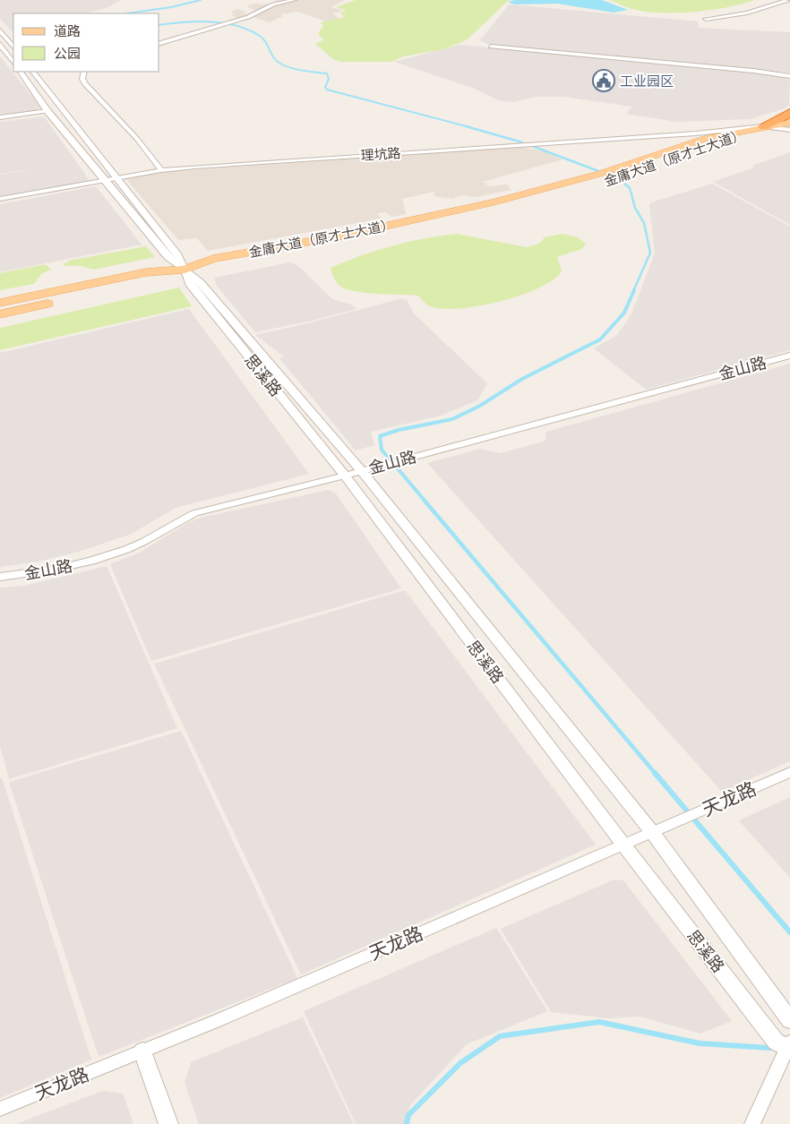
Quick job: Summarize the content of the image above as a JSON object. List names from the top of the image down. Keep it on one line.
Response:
{"streets":{"main road":["金庸大道（原才士大道）"],"street":["理坑路","金山路","思溪路","天龙路"]},"crossings":[["理坑路","金庸大道（原才士大道）"],["理坑路","思溪路"],["金庸大道（原才士大道）","思溪路"],["金山路","思溪路"],["思溪路","天龙路"]],"places":{"public building":["工业园区"]},"legend":["道路","公园"]}
